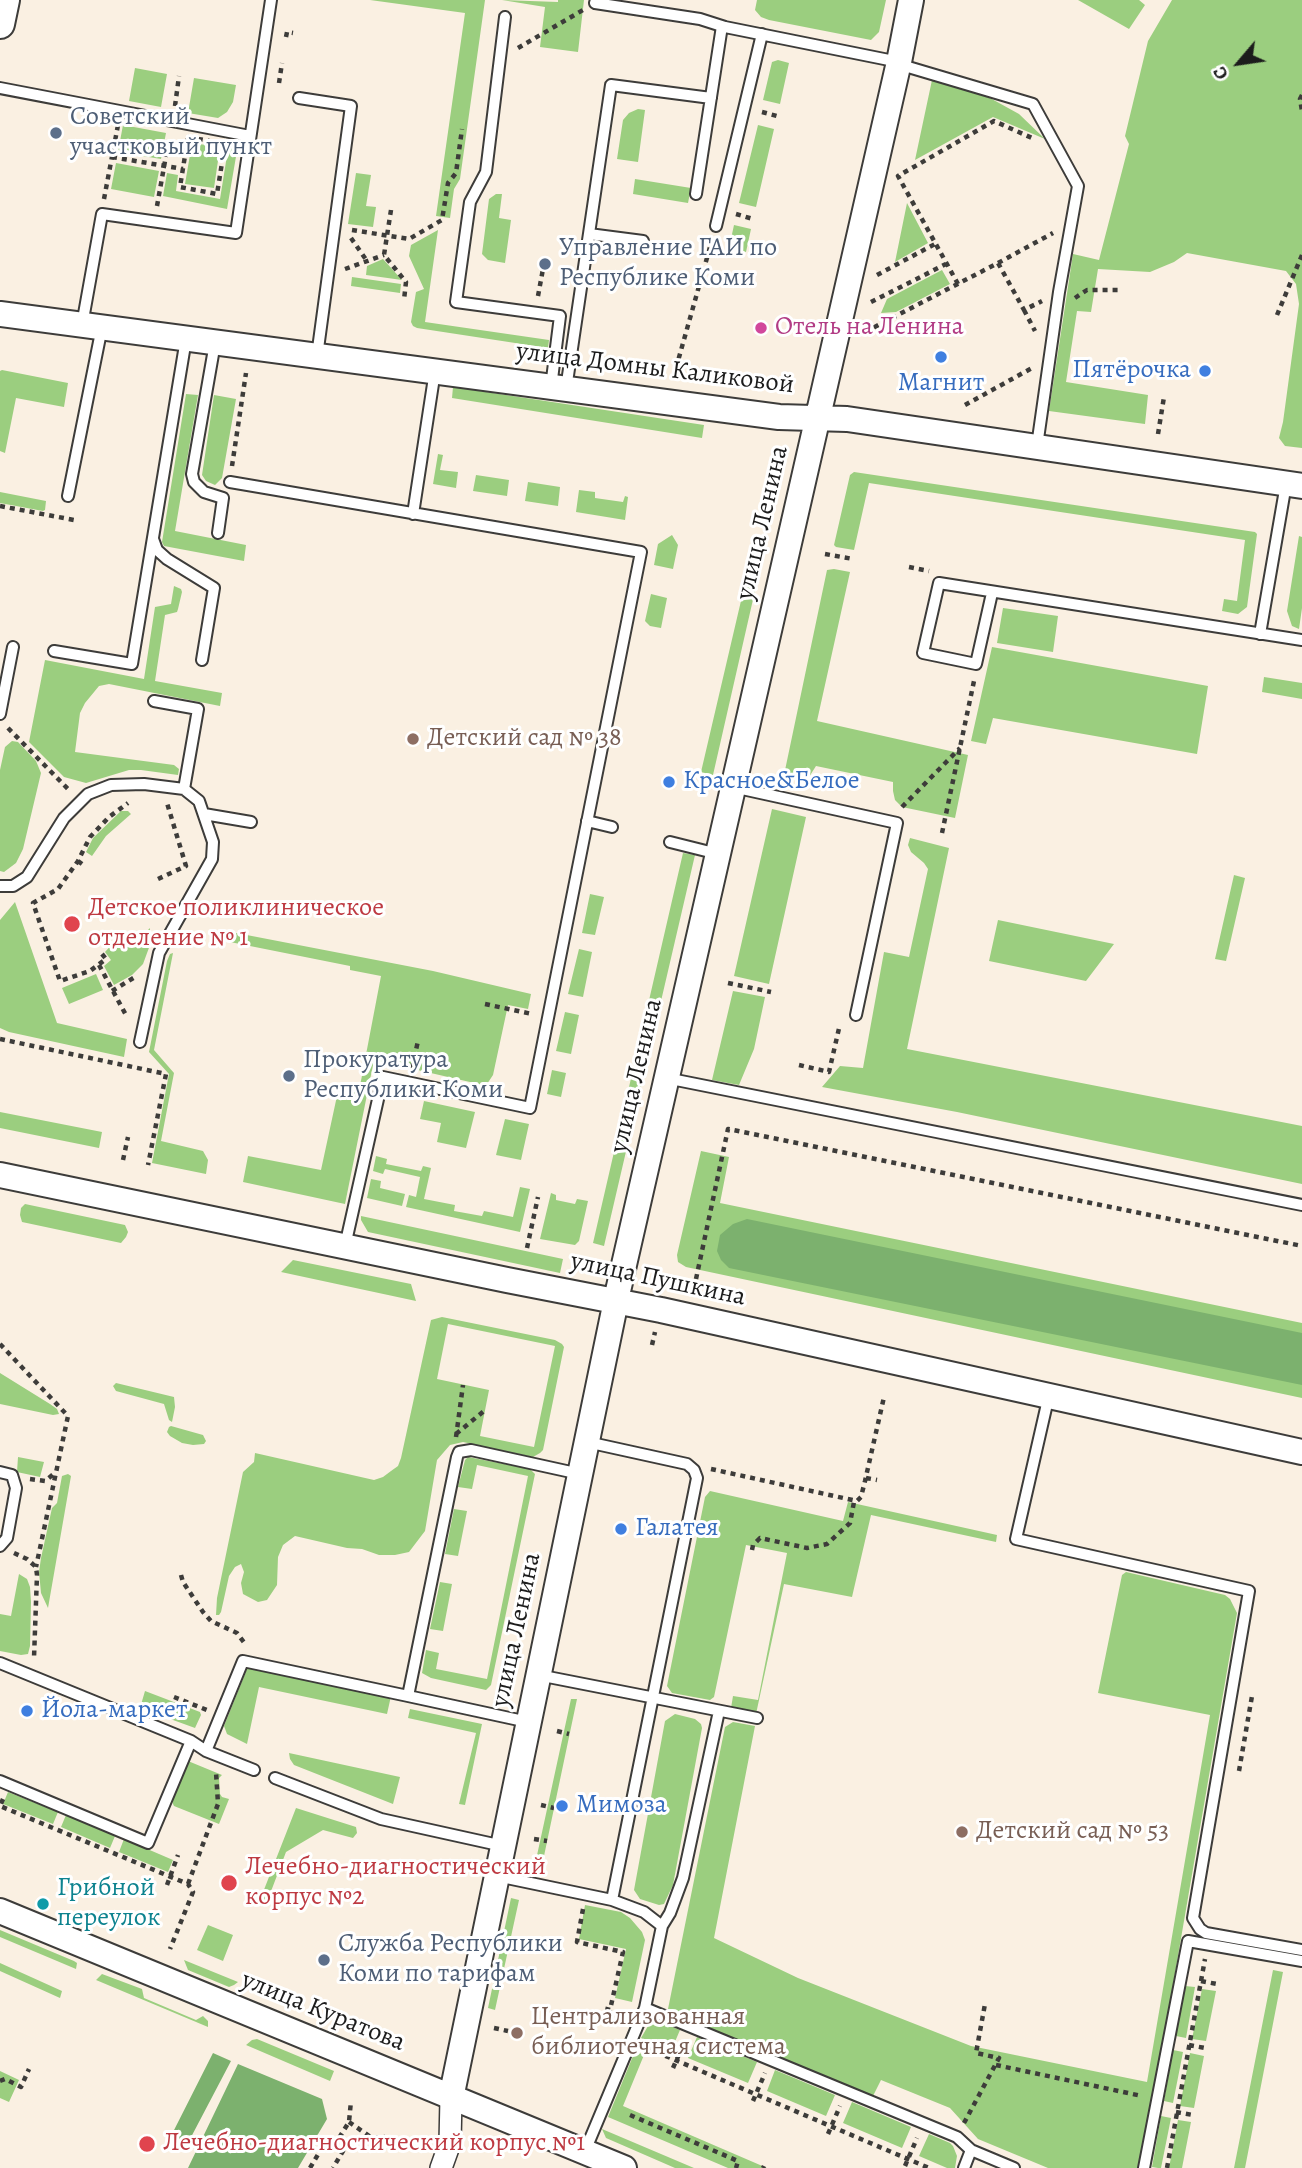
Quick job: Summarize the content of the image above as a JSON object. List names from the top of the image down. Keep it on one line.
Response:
{"streets":{"street":["улица Домны Каликовой","улица Ленина","улица Пушкина","улица Куратова"]},"crossings":[["улица Домны Каликовой","улица Ленина"],["улица Ленина","улица Пушкина"],["улица Ленина","улица Куратова"]],"places":["Советский участковый пункт","Управление ГАИ по Республике Коми","Отель на Ленина","Магнит","Пятёрочка","Детский сад № 38","Красное&Белое","Детское поликлиническое отделение № 1","Прокуратура Республики Коми","Галатея","Йола-маркет","Мимоза","Детский сад № 53","Лечебно-диагностический корпус №2","Грибной переулок","Служба Республики Коми по тарифам","Централизованная библиотечная система","Лечебно-диагностический корпус №1"],"north":"bottom left"}
